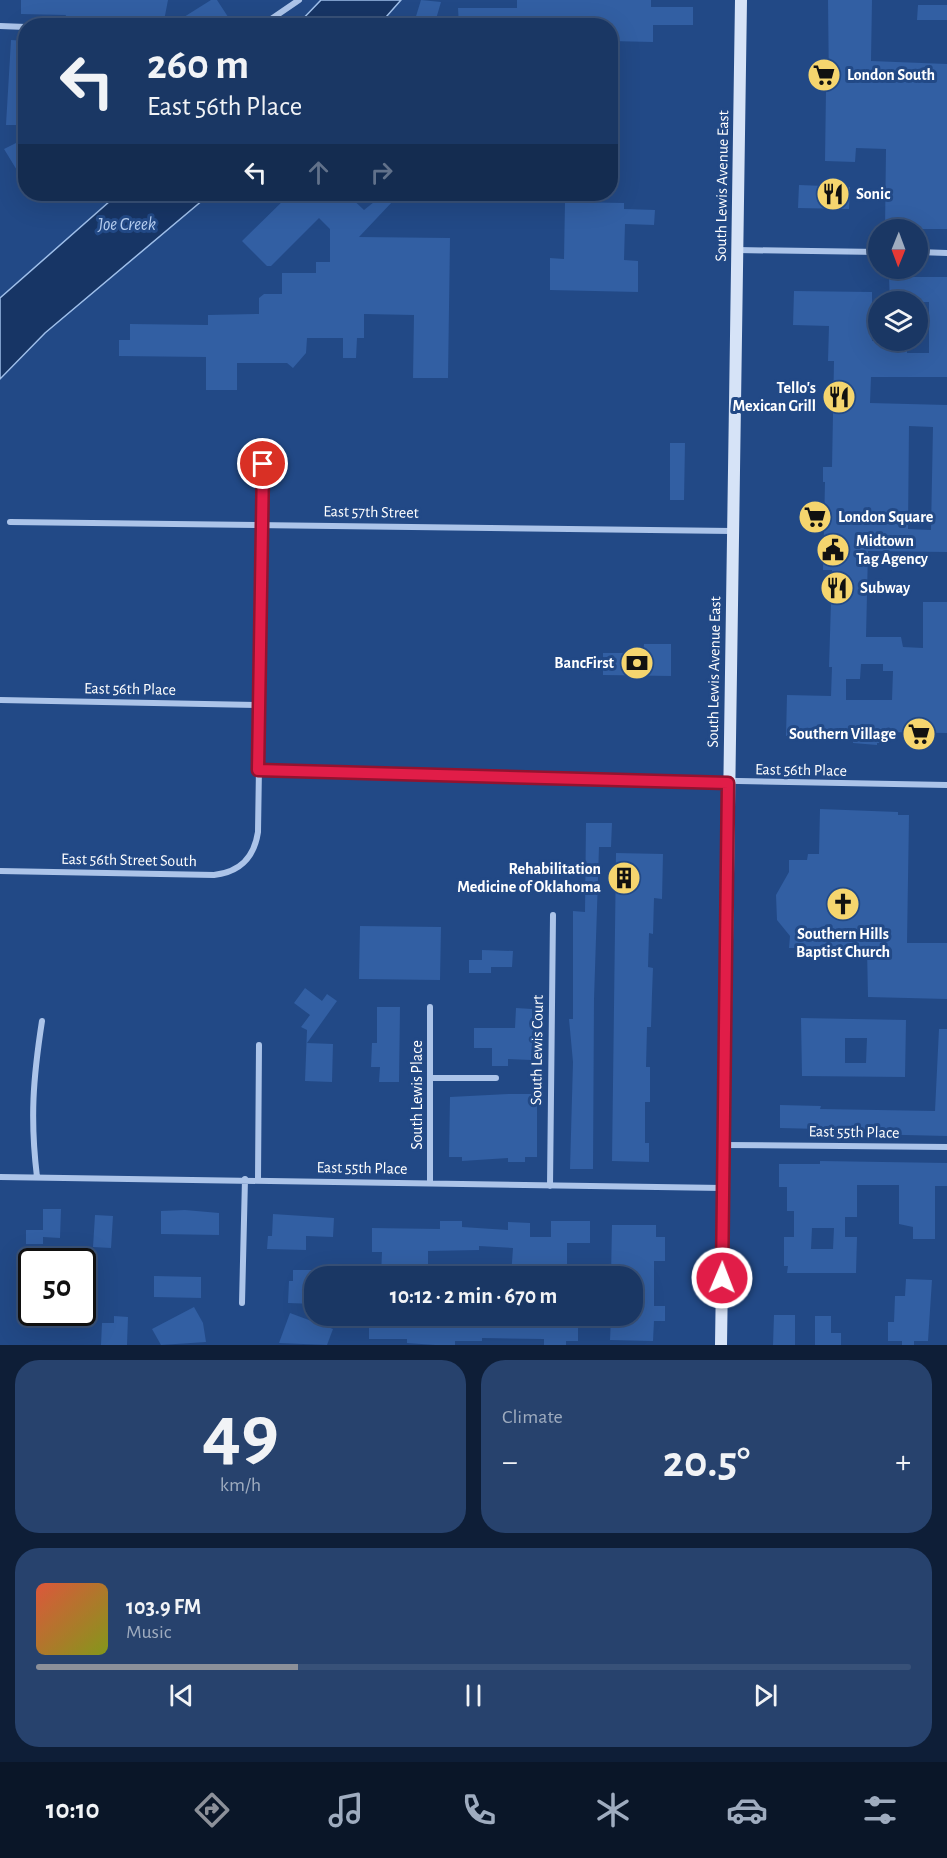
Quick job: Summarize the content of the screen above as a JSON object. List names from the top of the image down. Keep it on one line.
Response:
{"streets":{"main road":["South Lewis Avenue East"],"street":["East 57th Street","East 56th Place","East 56th Street South","South Lewis Court","South Lewis Place","East 55th Place"]},"crossings":[["South Lewis Avenue East","East 57th Street"],["South Lewis Avenue East","East 56th Place"],["South Lewis Avenue East","East 55th Place"],["East 56th Place","East 56th Street South"],["South Lewis Court","East 55th Place"],["South Lewis Place","East 55th Place"]],"water":["Joe Creek"],"places":{"supermarket":["London South","London Square","Southern Village"],"restaurant":["Sonic","Tello's Mexican Grill","Subway"],"public building":["Midtown Tag Agency"],"bank":["BancFirst"],"building":["Rehabilitation Medicine of Oklahoma"],"church":["Southern Hills Baptist Church"]},"north":"bottom","page":{"turn":["260 m","East 56th Place"],"limit":"50","trip":"10:12 · 2 min · 670 m","tile":[["49","km/h"],"Climate"],"heat":["−","20.5°","+"],"song":["103.9 FM","Music"],"tabs":"10:10"}}
